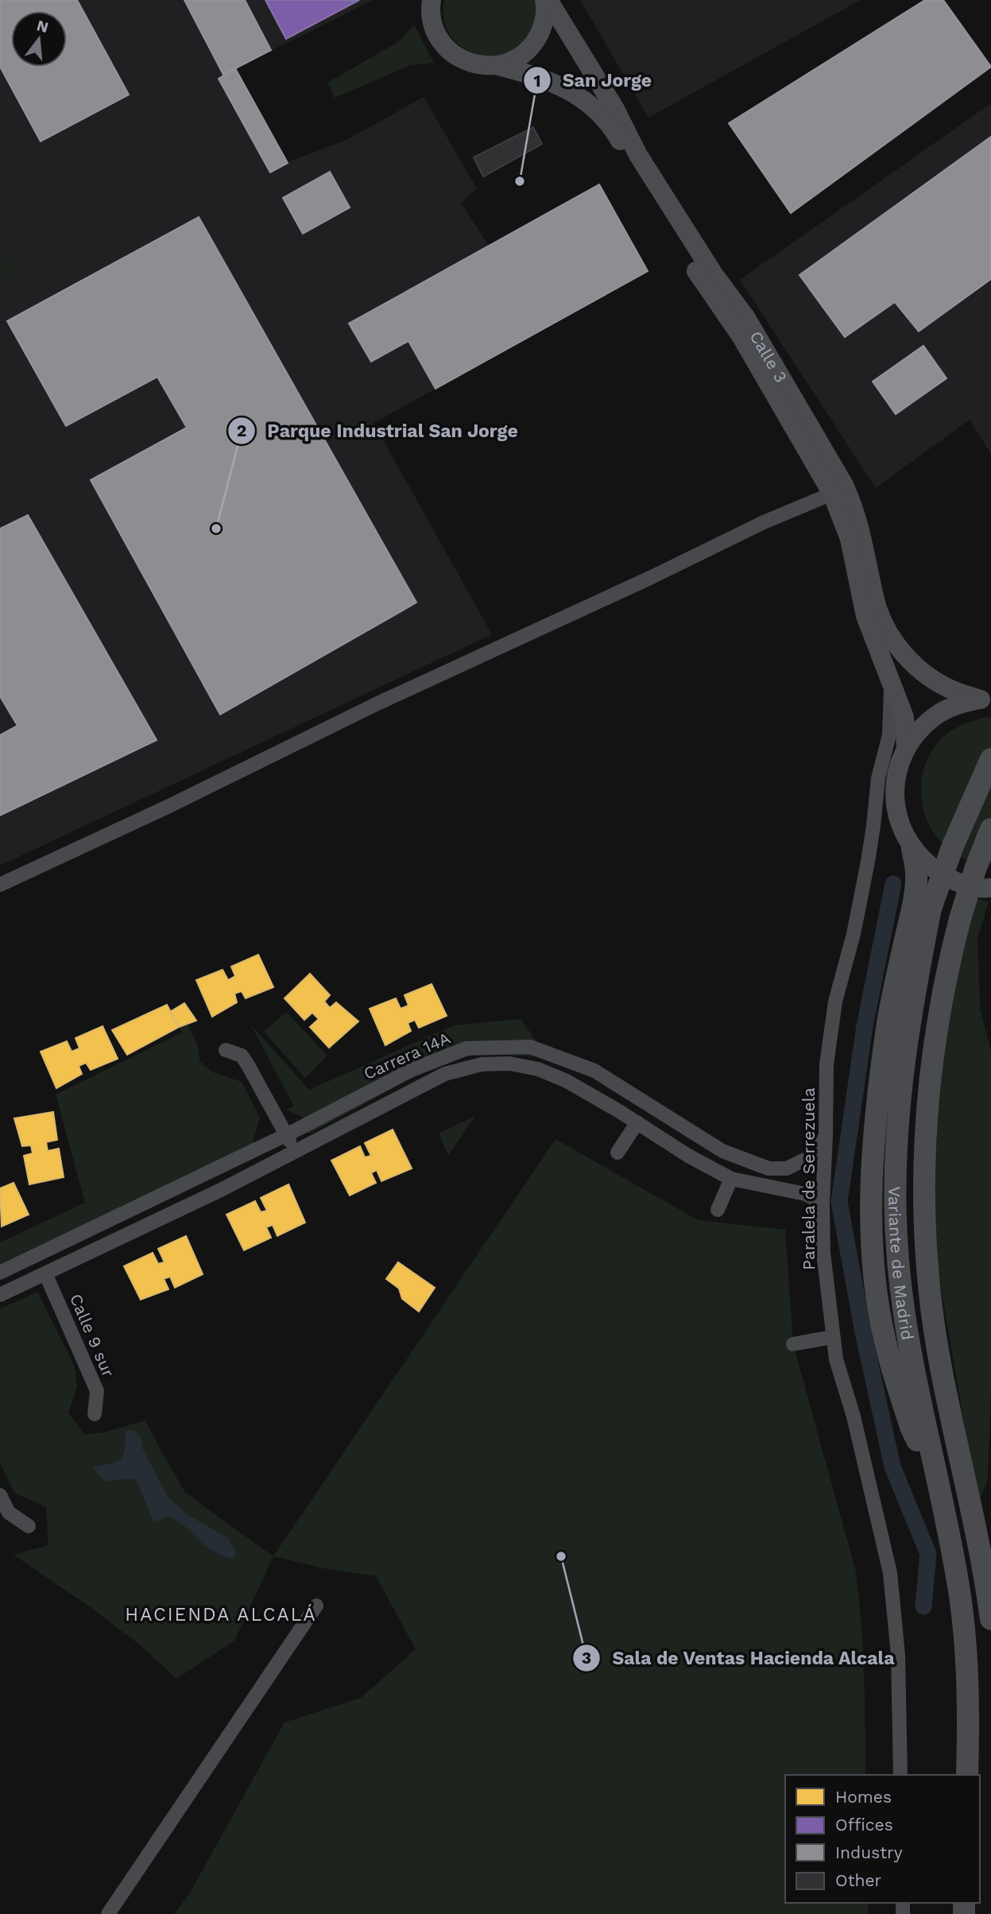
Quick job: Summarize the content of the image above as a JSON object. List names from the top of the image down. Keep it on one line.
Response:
{"streets":{"main road":["Calle 3","Variante de Madrid"],"street":["Carrera 14A","Paralela de Serrezuela","Calle 9 sur"]},"crossings":[["Calle 3","Paralela de Serrezuela"],["Carrera 14A","Paralela de Serrezuela"],["Carrera 14A","Calle 9 sur"]],"districts":["HACIENDA ALCALÁ"],"places":["San Jorge","Parque Industrial San Jorge","Sala de Ventas Hacienda Alcala"],"legend":["Homes","Offices","Industry","Other"],"north":"top"}
